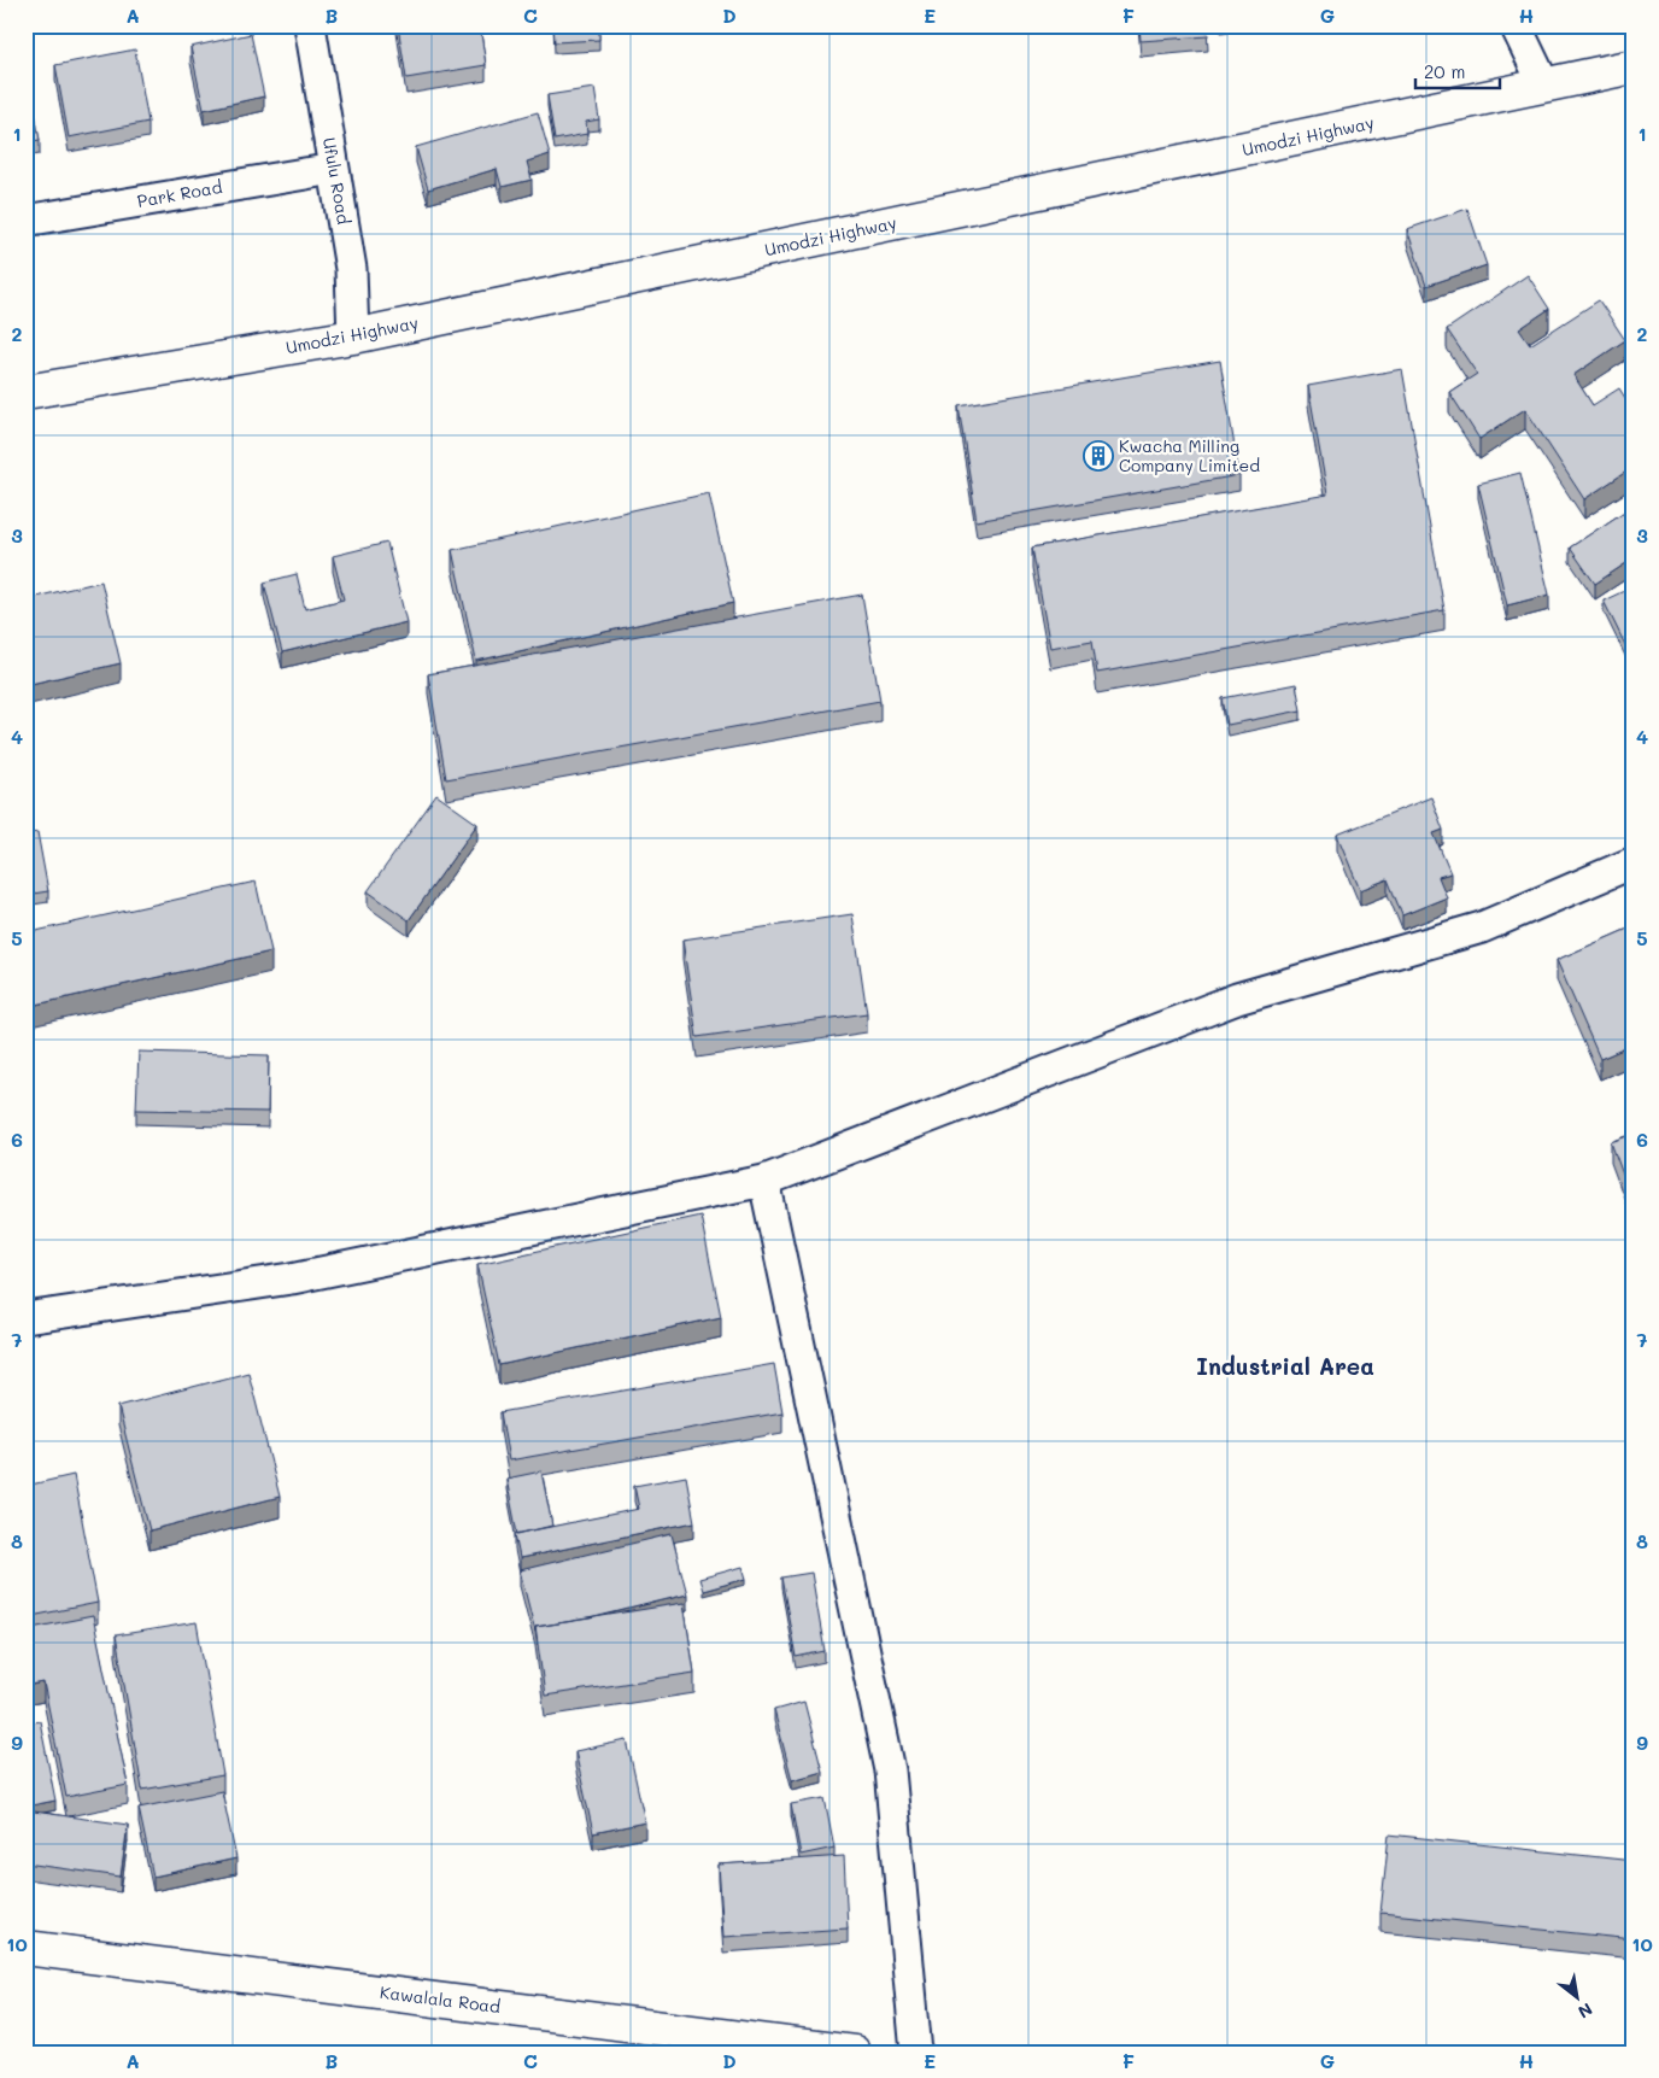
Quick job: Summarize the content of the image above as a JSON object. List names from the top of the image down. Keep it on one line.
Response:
{"streets":{"main road":["Umodzi Highway","Kawalala Road"],"street":["Ufulu Road","Park Road"]},"crossings":[["Umodzi Highway","Ufulu Road"],["Ufulu Road","Park Road"]],"districts":["Industrial Area"],"places":{"building":["Kwacha Milling Company Limited"]},"scale_bar":"20 m","north":"bottom right","grid":{"columns":["A","B","C","D","E","F","G","H"],"rows":["1","2","3","4","5","6","7","8","9","10"]}}
